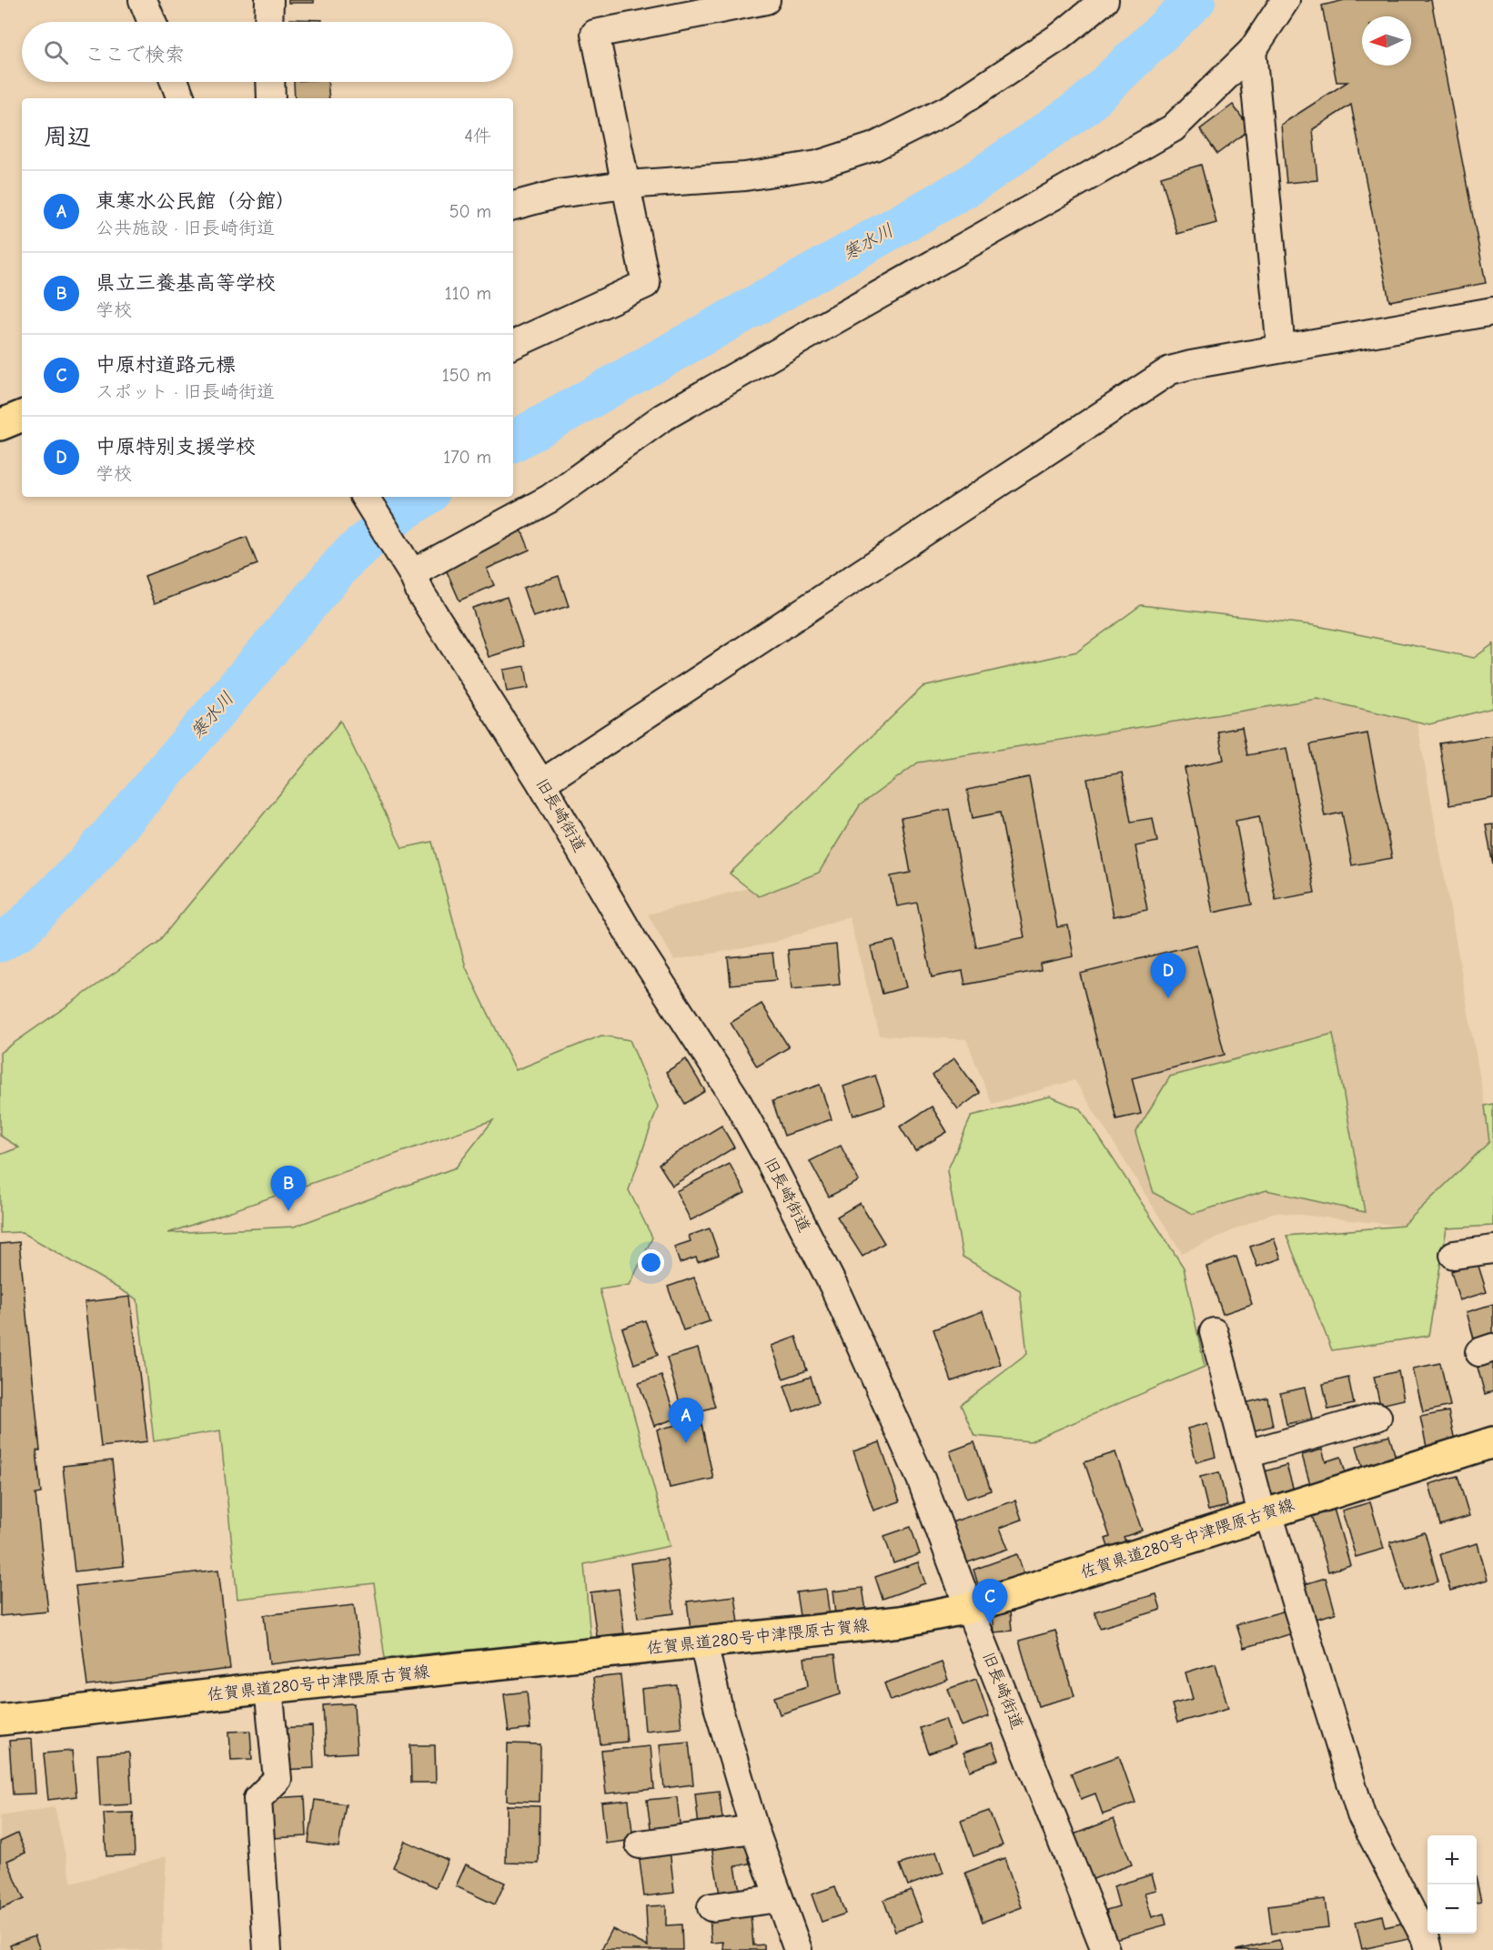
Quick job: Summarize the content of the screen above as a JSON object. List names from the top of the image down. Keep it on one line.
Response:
{"streets":{"main road":["佐賀県道280号中津隈原古賀線"],"street":["旧長崎街道"]},"crossings":[["旧長崎街道","佐賀県道280号中津隈原古賀線"]],"water":["寒水川"],"north":"left","page":{"search":"ここで検索","heading":["周辺","4件"],"list":[{"mark":"A","name":"東寒水公民館（分館）","note":"公共施設 · 旧長崎街道","value":"50 m"},{"mark":"B","name":"県立三養基高等学校","note":"学校","value":"110 m"},{"mark":"C","name":"中原村道路元標","note":"スポット · 旧長崎街道","value":"150 m"},{"mark":"D","name":"中原特別支援学校","note":"学校","value":"170 m"}],"pins":["D","B","A","C"],"map_buttons":["+","−"]}}
